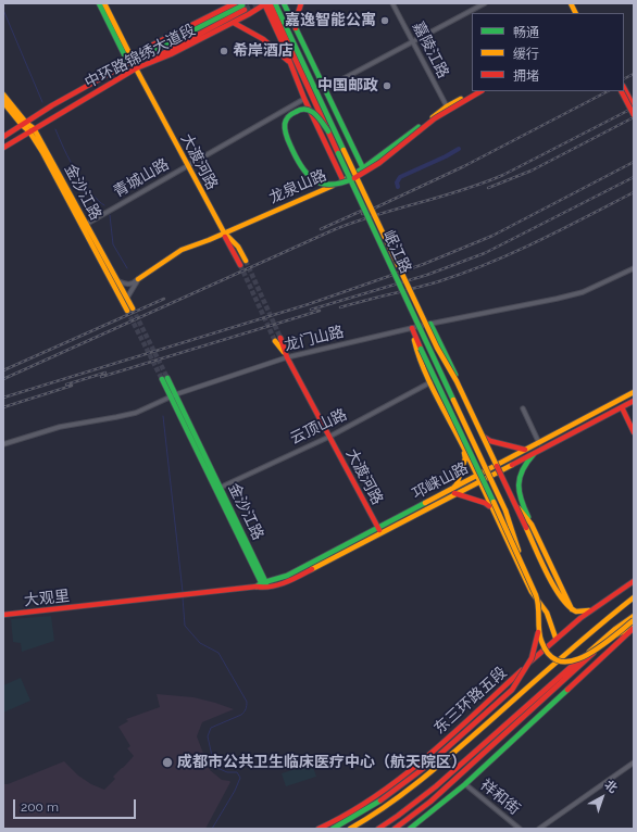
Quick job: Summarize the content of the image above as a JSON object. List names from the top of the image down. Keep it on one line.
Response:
{"streets":{"main road":["中环路锦绣大道段","大渡河路","龙泉山路","金沙江路","岷江路","邛崃山路","大观里","东三环路五段"],"street":["嘉陵江路","青城山路","龙门山路","云顶山路","祥和街"]},"crossings":[["嘉陵江路","龙泉山路"],["中环路锦绣大道段","大渡河路"],["中环路锦绣大道段","金沙江路"],["中环路锦绣大道段","岷江路"],["大渡河路","青城山路"],["大渡河路","龙泉山路"],["大渡河路","龙门山路"],["大渡河路","云顶山路"],["大渡河路","邛崃山路"],["青城山路","金沙江路"],["龙泉山路","金沙江路"],["金沙江路","龙门山路"],["金沙江路","云顶山路"],["金沙江路","邛崃山路"],["邛崃山路","大观里"]],"places":["嘉逸智能公寓","希岸酒店","中国邮政","成都市公共卫生临床医疗中心（航天院区）"],"legend":["畅通","缓行","拥堵"],"scale_bar":"200 m","north":"top right"}
